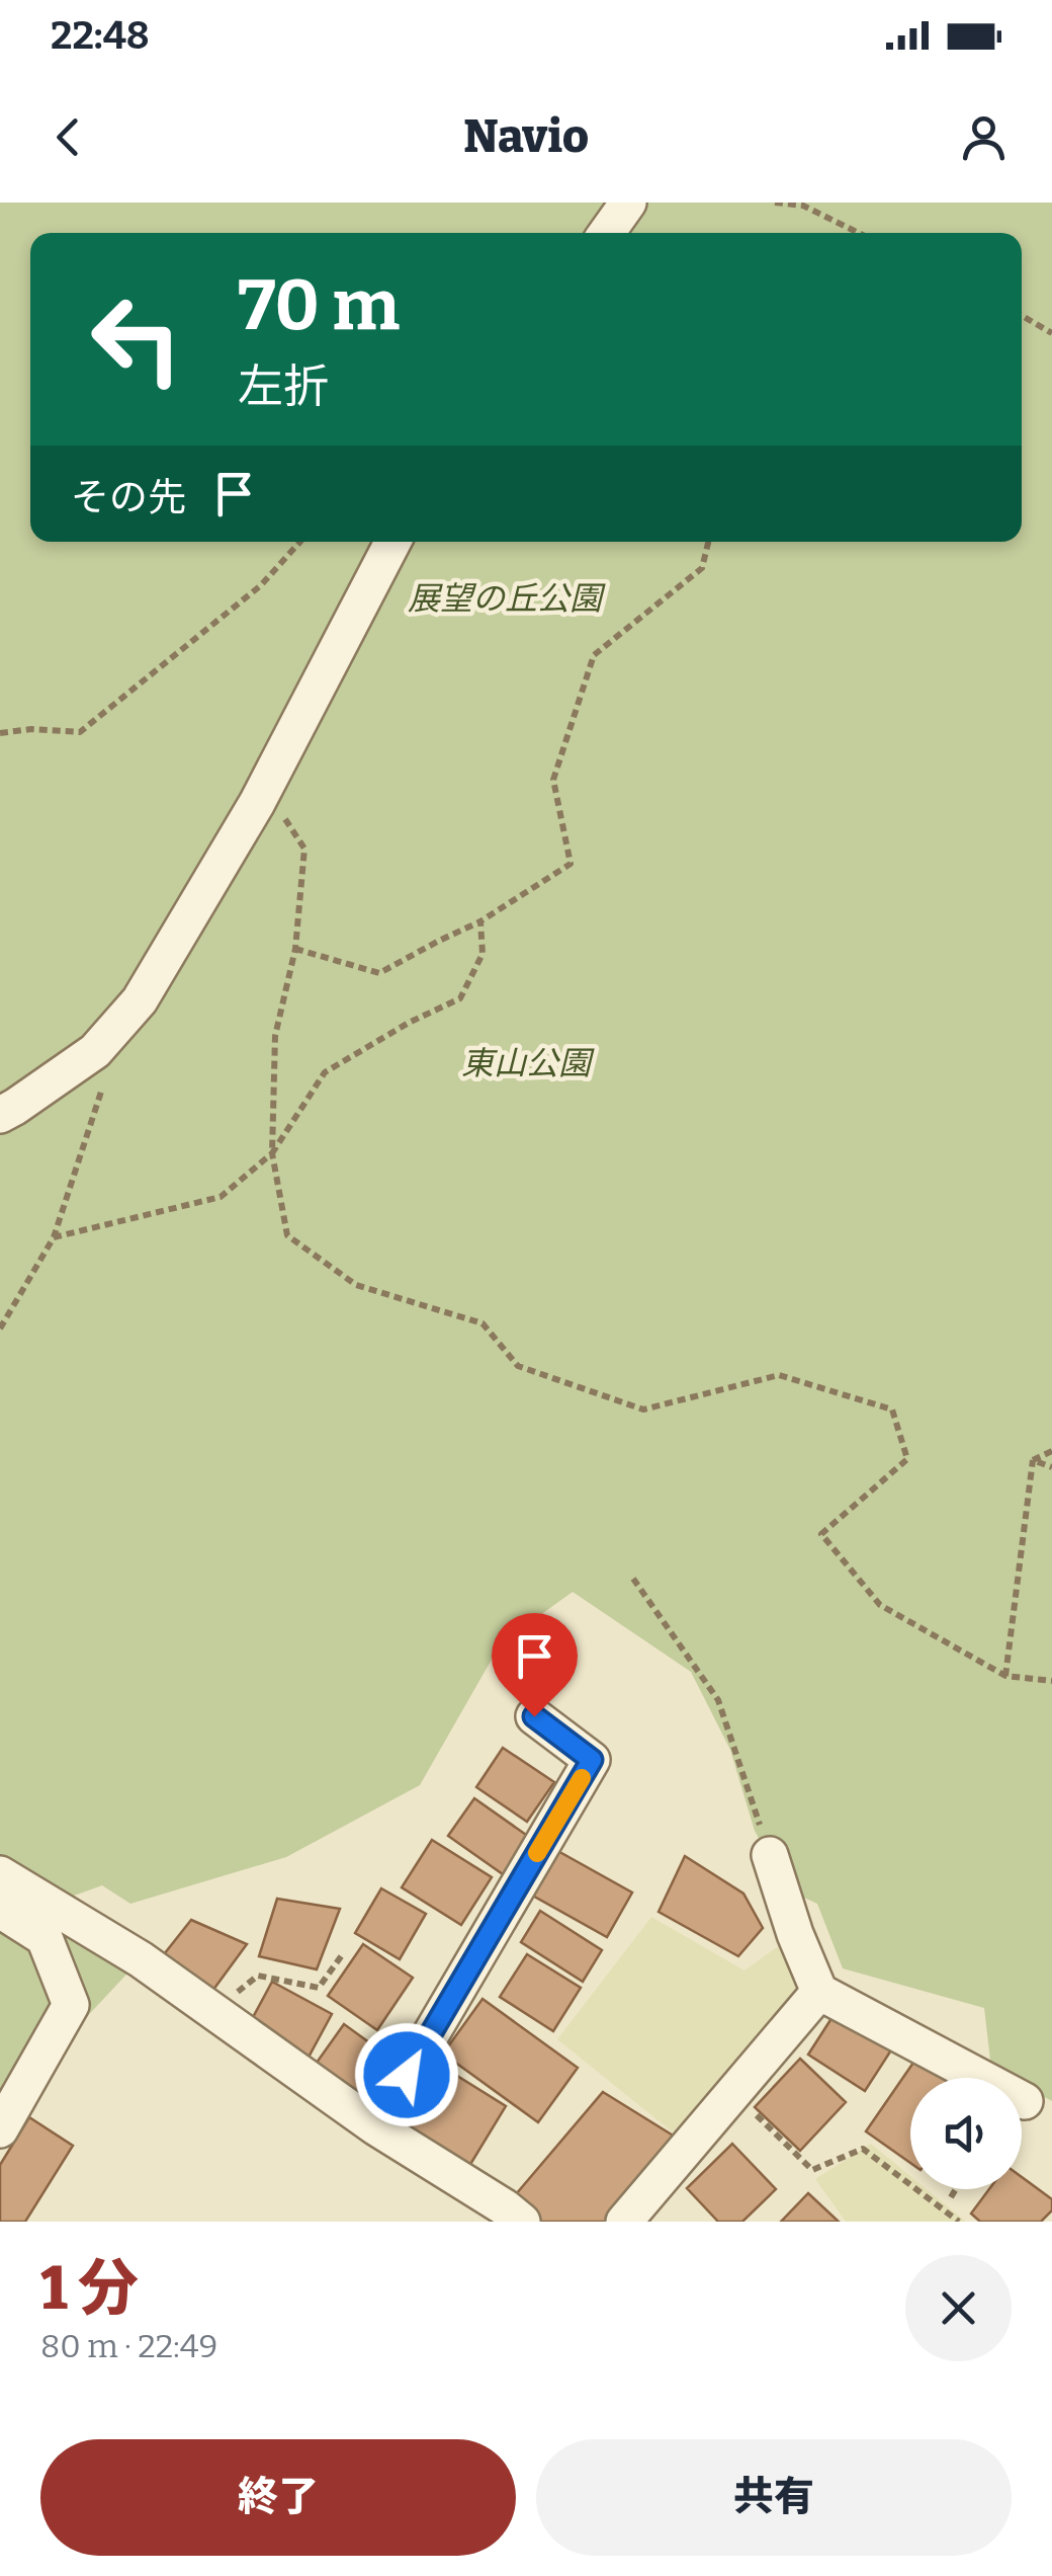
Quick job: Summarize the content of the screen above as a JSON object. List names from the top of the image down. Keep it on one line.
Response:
{"parks":["展望の丘公園","東山公園"],"page":{"status":"22:48","header":"Navio","turn":["70 m","左折"],"then":"その先","heading":["1 分","80 m · 22:49"],"buttons":["終了","共有"]}}
